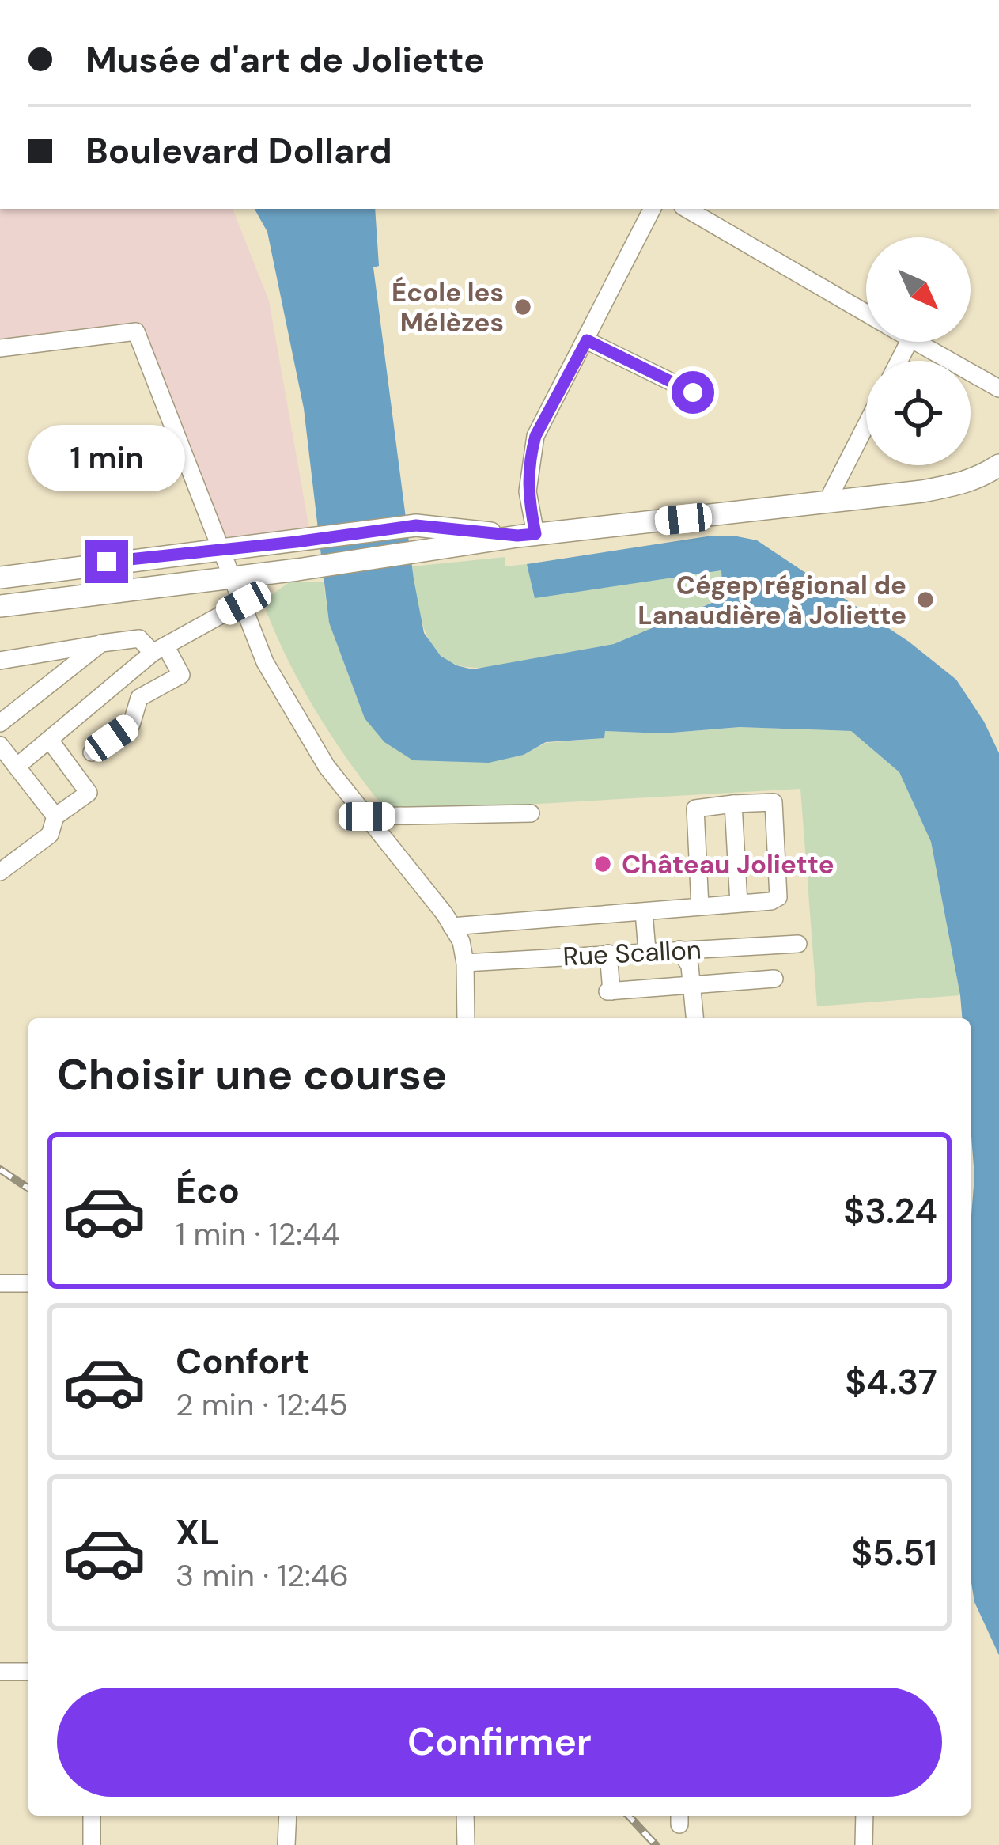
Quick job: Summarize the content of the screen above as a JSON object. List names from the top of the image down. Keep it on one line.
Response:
{"streets":{"street":["Rue Scallon"]},"places":["École les Mélèzes","Cégep régional de Lanaudière à Joliette","Château Joliette"],"north":"bottom right","page":{"banner":["Musée d'art de Joliette","Boulevard Dollard"],"bubble":"1 min","heading":"Choisir une course","list":[{"name":"Éco","note":"1 min · 12:44","value":"$3.24"},{"name":"Confort","note":"2 min · 12:45","value":"$4.37"},{"name":"XL","note":"3 min · 12:46","value":"$5.51"}],"buttons":"Confirmer"}}
